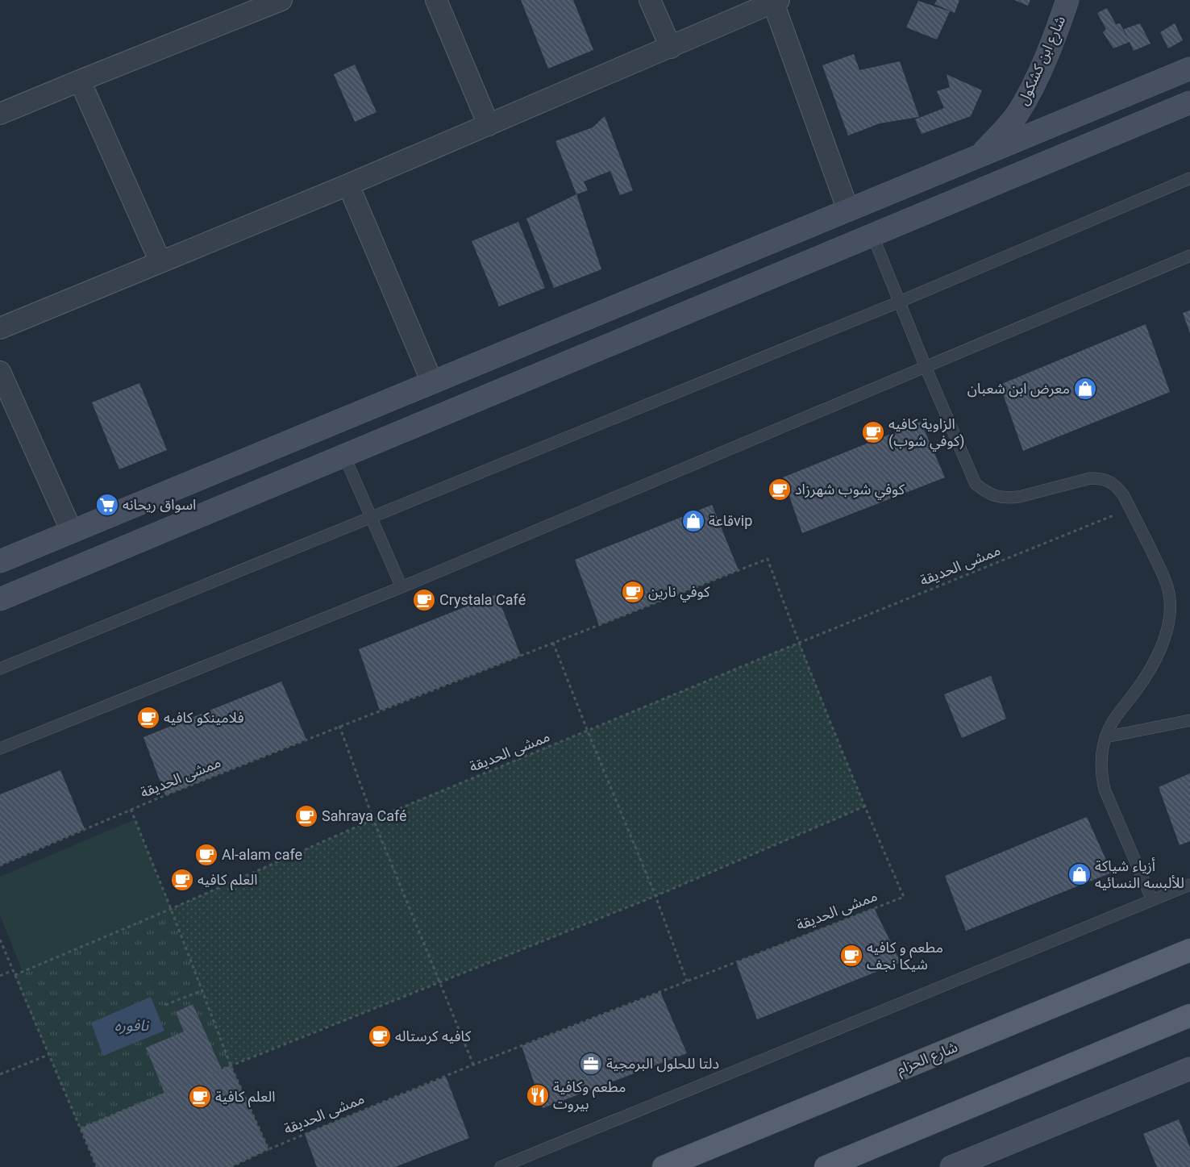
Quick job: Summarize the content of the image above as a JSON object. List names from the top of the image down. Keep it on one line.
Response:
{"streets":{"main road":["شارع الحزام"],"street":["شارع ابن كشكول"],"path":["ممشى الحديقة"]},"water":["نافوره"],"places":{"shop":["معرض ابن شعبان","قاعةvip","أزياء شياكة للألبسه النسائيه"],"cafe":["الزاوية كافيه (كوفي شوب)","كوفي شوب شهرزاد","كوفي نارين","Crystala Café","فلامينكو كافيه","Sahraya Café","Al-alam cafe","العلم كافيه","مطعم و كافيه شيكا نجف","كافيه كرستاله","العلم كافية"],"supermarket":["اسواق ريحانه"],"office":["دلتا للحلول البرمجية"],"restaurant":["مطعم وكافية بيروت"]}}
